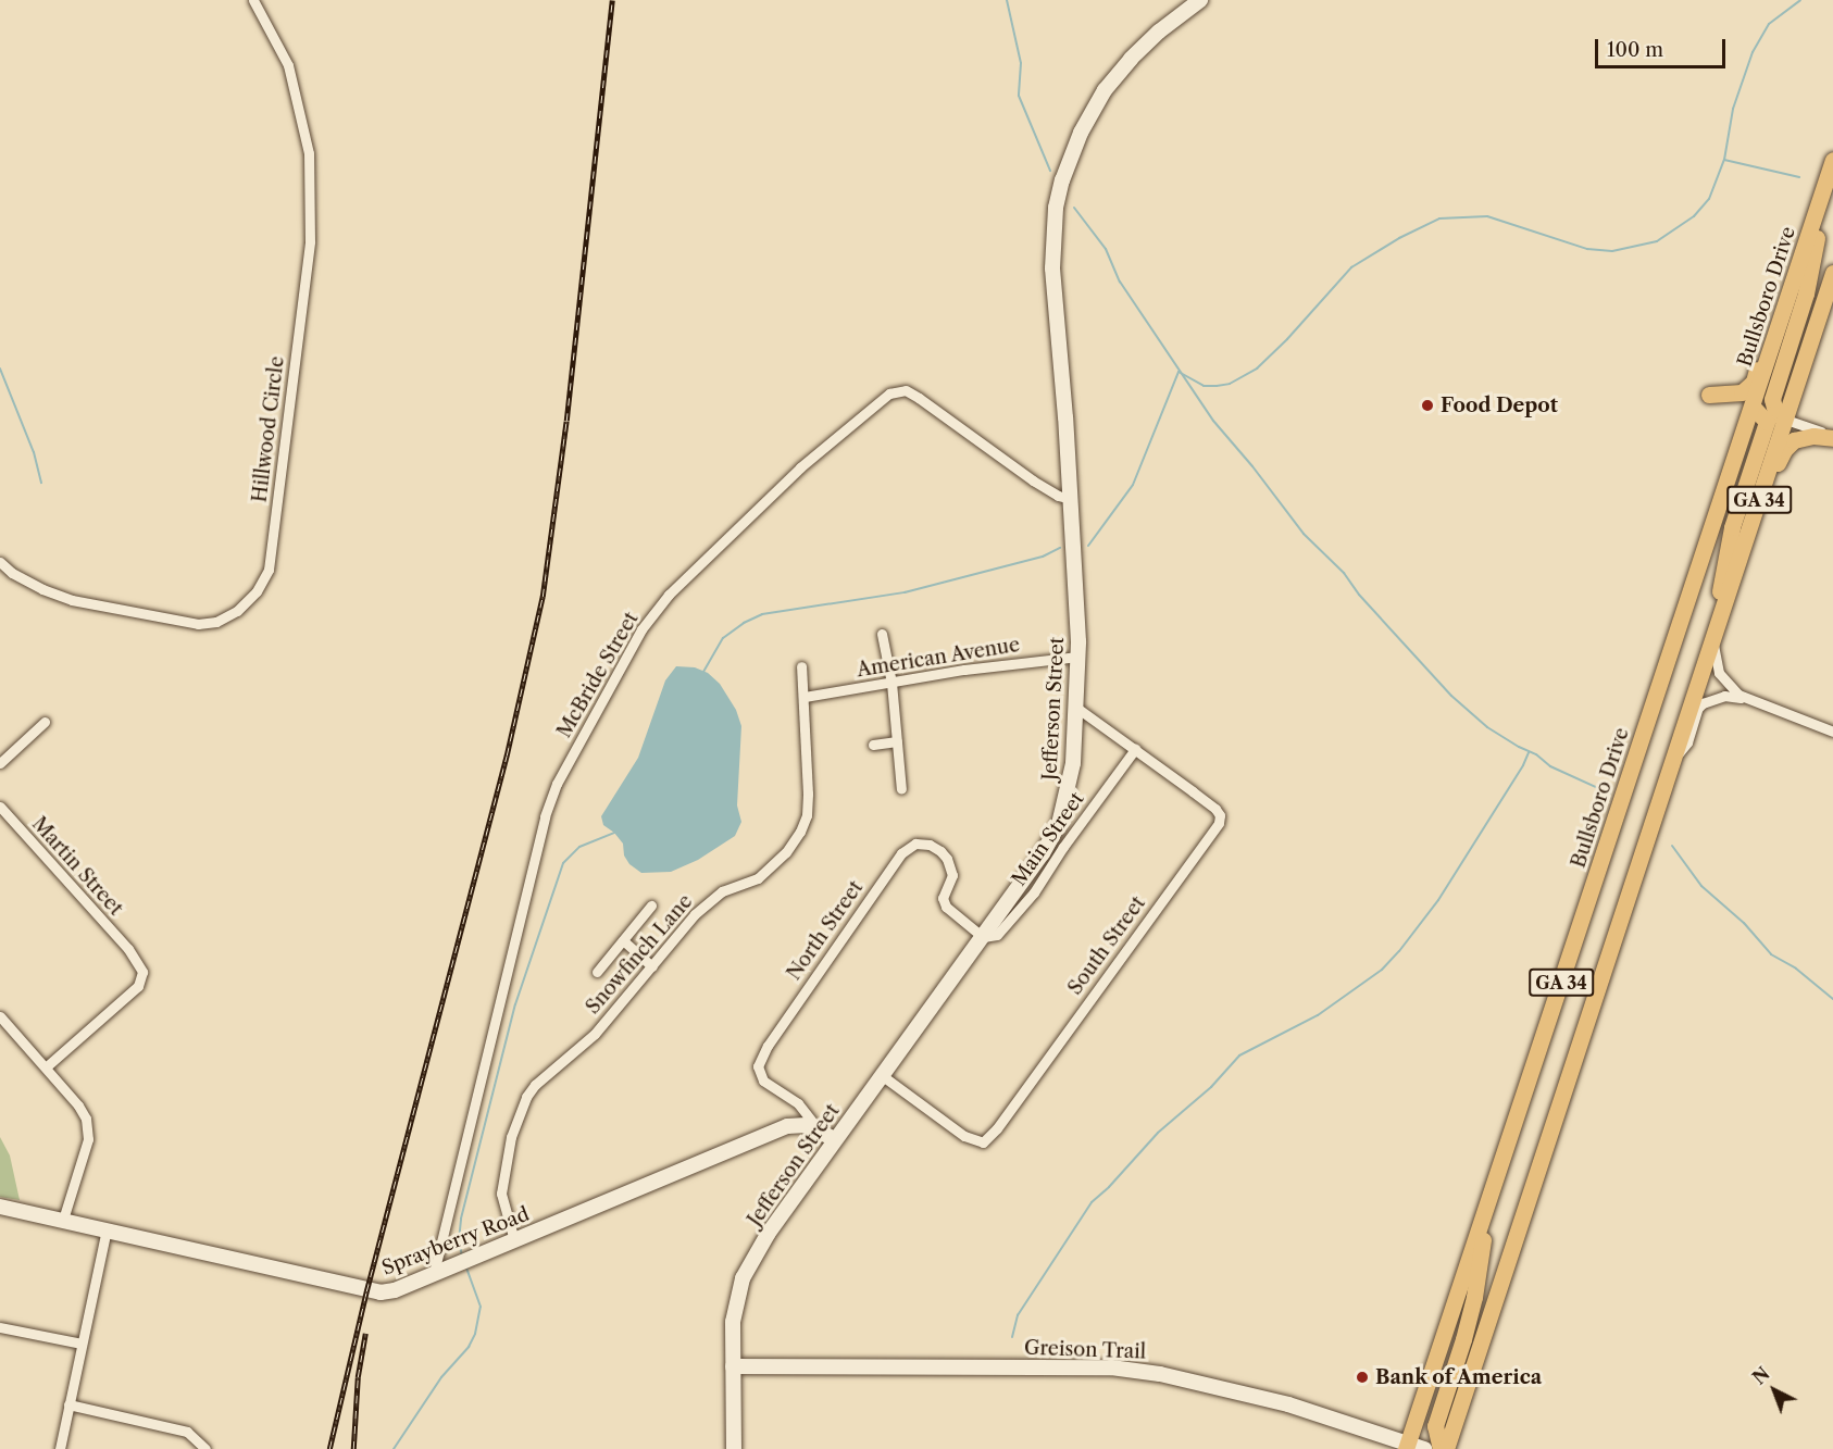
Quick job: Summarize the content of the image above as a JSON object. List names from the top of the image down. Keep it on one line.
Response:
{"streets":{"main road":["Bullsboro Drive","GA 34"],"street":["Hillwood Circle","American Avenue","McBride Street","Jefferson Street","Main Street","Martin Street","North Street","South Street","Snowfinch Lane","Sprayberry Road","Greison Trail"]},"crossings":[["Bullsboro Drive","Greison Trail"],["American Avenue","Jefferson Street"],["American Avenue","Snowfinch Lane"],["McBride Street","Jefferson Street"],["McBride Street","Sprayberry Road"],["Jefferson Street","Main Street"],["Jefferson Street","North Street"],["Jefferson Street","South Street"],["Jefferson Street","Sprayberry Road"],["Jefferson Street","Greison Trail"],["Main Street","North Street"],["Main Street","South Street"],["North Street","Sprayberry Road"],["Snowfinch Lane","Sprayberry Road"]],"places":["Food Depot","Bank of America"],"scale_bar":"100 m","north":"top left"}
